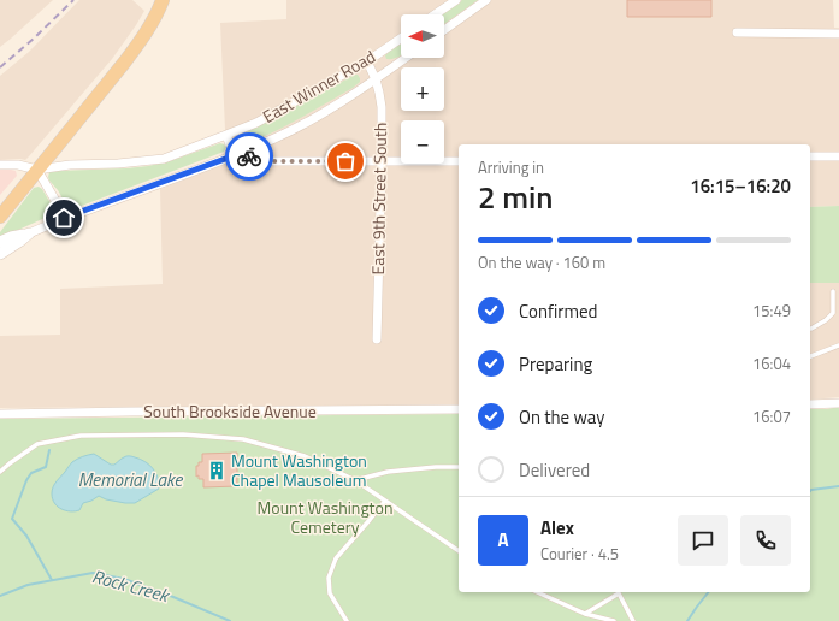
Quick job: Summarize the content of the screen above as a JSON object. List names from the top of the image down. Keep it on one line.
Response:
{"streets":{"street":["East Winner Road","East 9th Street South","South Brookside Avenue"]},"crossings":[["East Winner Road","East 9th Street South"]],"water":["Memorial Lake","Rock Creek"],"parks":["Mount Washington Cemetery"],"places":{"building":["Mount Washington Chapel Mausoleum"]},"north":"left","page":{"map_buttons":["+","−"],"heading":["2 min","Arriving in","16:15–16:20"],"panel":["Alex","Courier · 4.5"],"bar":"On the way · 160 m","list":[["Confirmed","15:49"],["Preparing","16:04"],["On the way","16:07"],"Delivered"],"round":"A"}}
